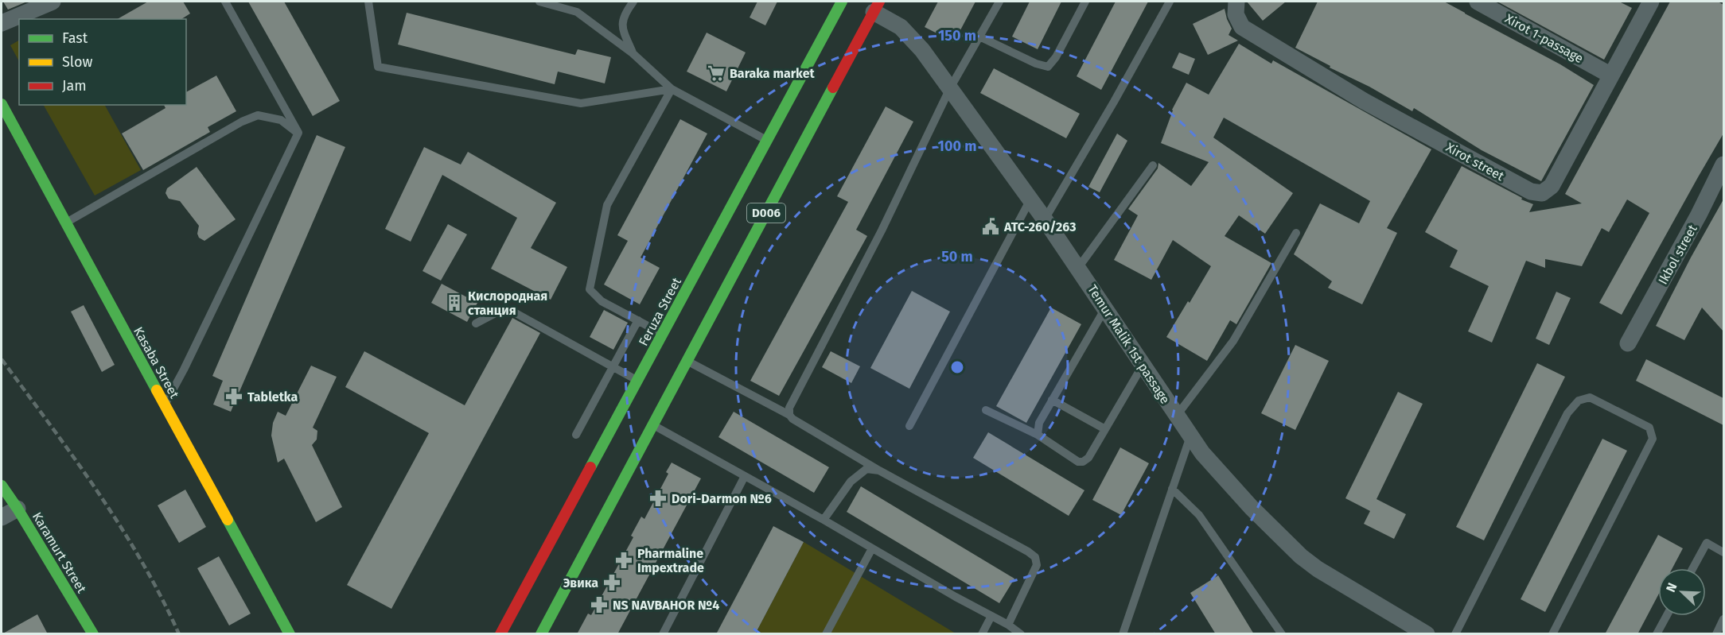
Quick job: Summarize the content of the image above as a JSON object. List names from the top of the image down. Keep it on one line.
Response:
{"streets":{"main road":["D006","Feruza Street","Kasaba Street","Karamurt Street"],"street":["Xirot 1-passage","Xirot street","Ikbol street","Temur Malik 1st passage"]},"crossings":[["Xirot 1-passage","Xirot street"],["D006","Temur Malik 1st passage"]],"places":{"supermarket":["Baraka market"],"public building":["АТС-260/263"],"building":["Кислородная станция"],"pharmacy":["Tabletka","Dori-Darmon №6","Pharmaline Impextrade","Эвика","NS NAVBAHOR №4"]},"legend":["Fast","Slow","Jam"],"north":"top left","rings":["150 m","100 m","50 m"]}
